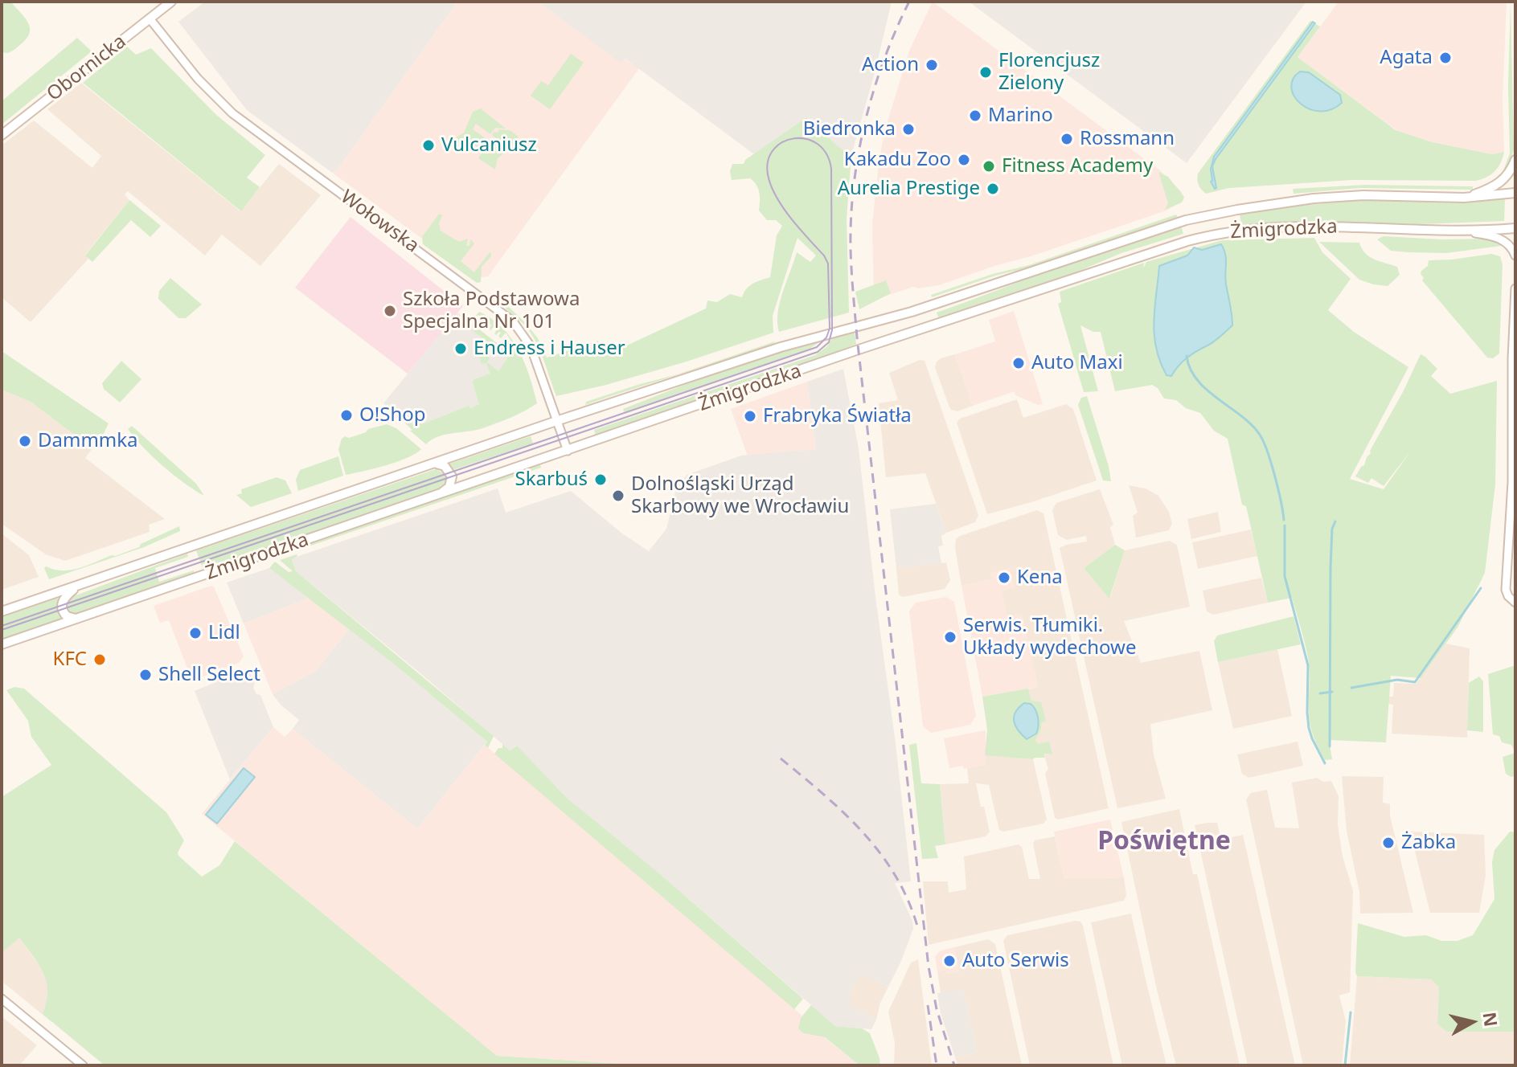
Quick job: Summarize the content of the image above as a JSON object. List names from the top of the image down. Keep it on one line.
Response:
{"streets":{"main road":["Obornicka","Żmigrodzka"],"street":["Wołowska"]},"crossings":[["Obornicka","Wołowska"],["Wołowska","Żmigrodzka"]],"districts":["Poświętne"],"places":["Agata","Action","Florencjusz Zielony","Marino","Biedronka","Rossmann","Vulcaniusz","Kakadu Zoo","Fitness Academy","Aurelia Prestige","Szkoła Podstawowa Specjalna Nr 101","Endress i Hauser","Auto Maxi","O!Shop","Frabryka Światła","Dammmka","Skarbuś","Dolnośląski Urząd Skarbowy we Wrocławiu","Kena","Lidl","Serwis. Tłumiki. Układy wydechowe","KFC","Shell Select","Żabka","Auto Serwis"],"north":"right"}
